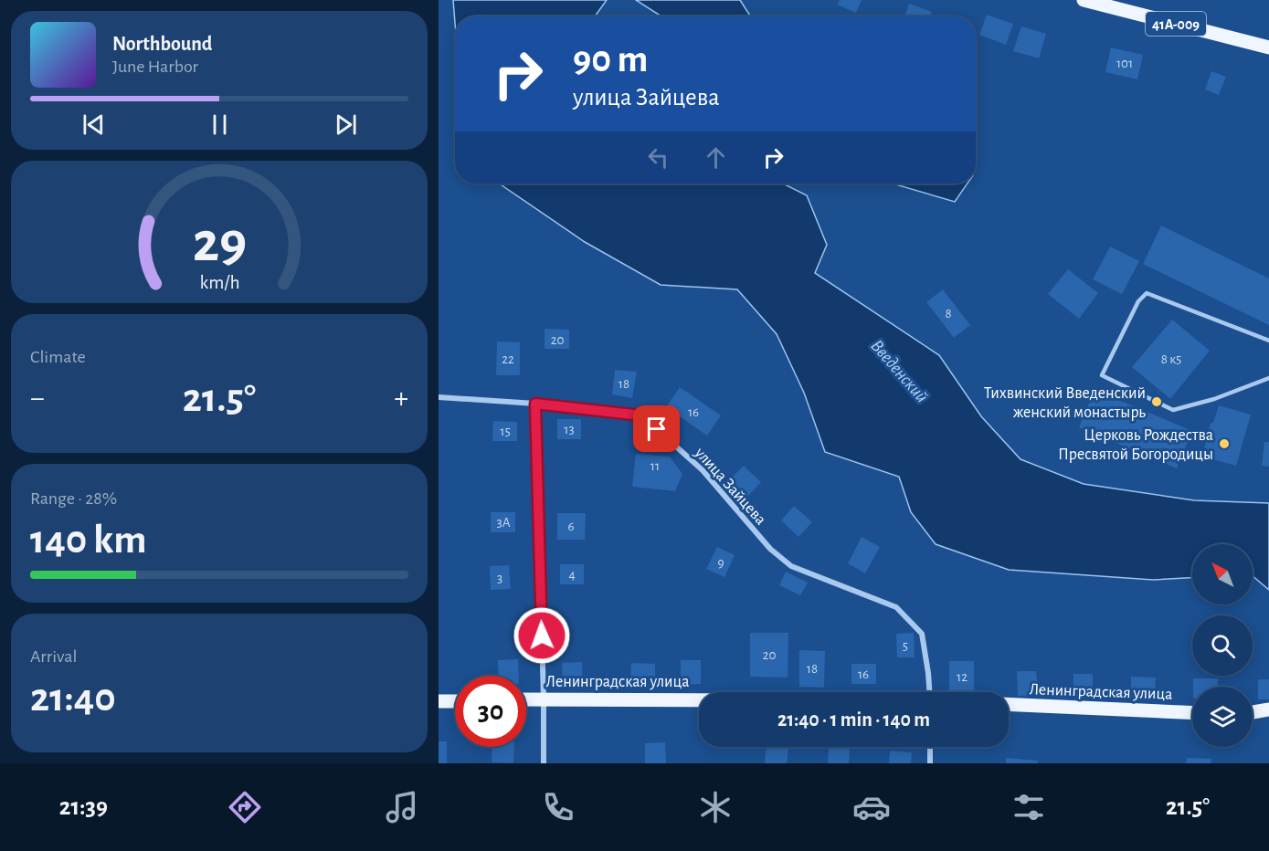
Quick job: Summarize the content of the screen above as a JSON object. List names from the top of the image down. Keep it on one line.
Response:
{"streets":{"main road":["41А-009","Ленинградская улица"],"street":["улица Зайцева"]},"water":["Введенский"],"places":["Тихвинский Введенский женский монастырь","Церковь Рождества Пресвятой Богородицы"],"house_numbers":["101","8","20","22","8 к5","18","16","13","15","11","3А","6","9","4","3","5","20","18","16","12"],"north":"top left","page":{"turn":["90 m","улица Зайцева"],"song":["Northbound","June Harbor"],"tile":["Climate",["Range · 28%","140 km"],["Arrival","21:40"]],"heat":["−","21.5°","+"],"limit":"30","trip":"21:40 · 1 min · 140 m","tabs":["21:39","21.5°"],"gauge":["29","km/h"]}}
